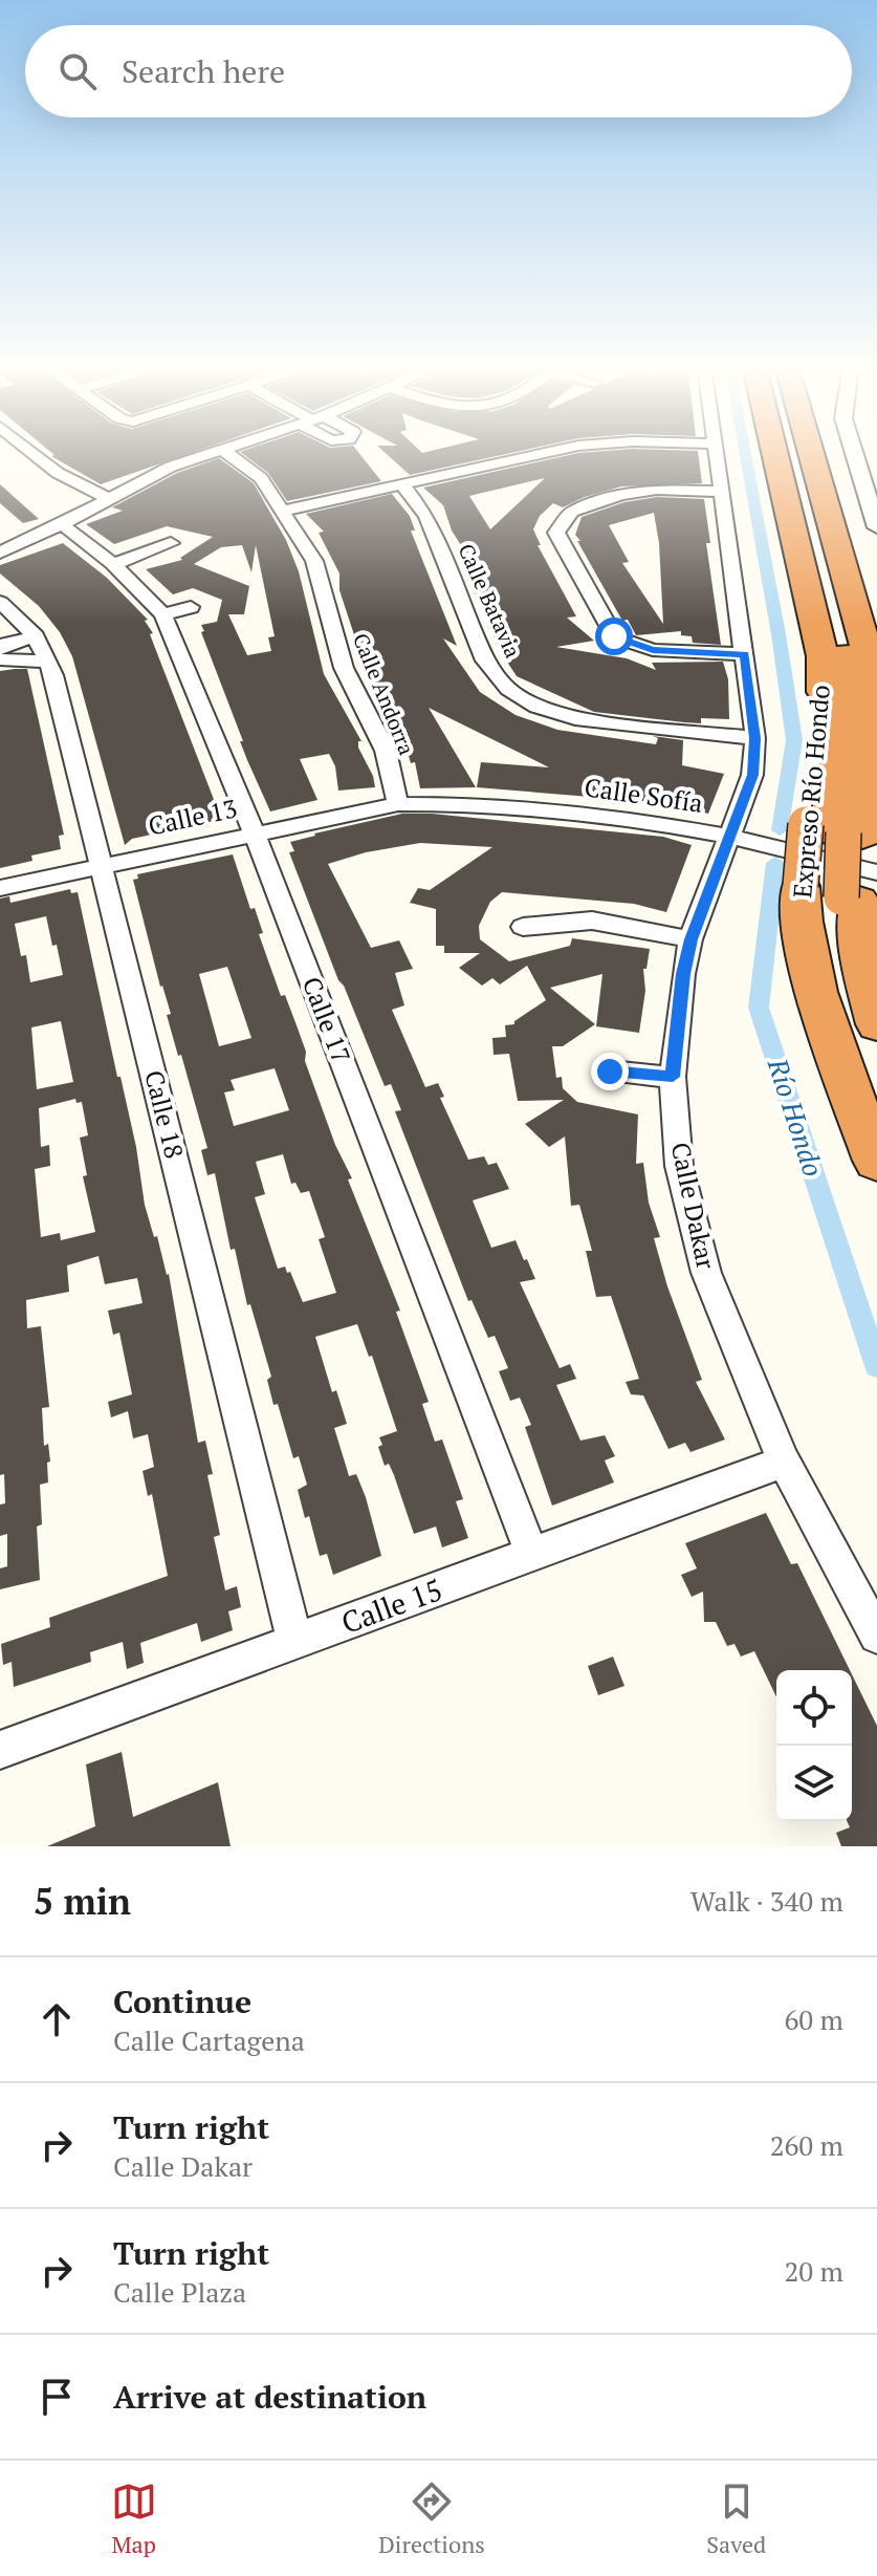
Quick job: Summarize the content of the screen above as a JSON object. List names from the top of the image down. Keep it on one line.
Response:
{"streets":{"highway":["Expreso Río Hondo"],"street":["Calle Batavia","Calle Andorra","Calle Sofía","Calle 13","Calle 17","Calle 18","Calle Dakar","Calle 15"]},"crossings":[["Calle Batavia","Calle Dakar"],["Calle Andorra","Calle Sofía"],["Calle Andorra","Calle 13"],["Expreso Río Hondo","Calle Sofía"],["Calle Sofía","Calle 13"],["Calle Sofía","Calle Dakar"],["Calle 13","Calle 17"],["Calle 13","Calle 18"],["Calle 17","Calle 15"],["Calle 18","Calle 15"],["Calle Dakar","Calle 15"]],"water":["Río Hondo"],"page":{"search":"Search here","heading":["5 min","Walk · 340 m"],"list":[["Continue","Calle Cartagena","60 m"],["Turn right","Calle Dakar","260 m"],["Turn right","Calle Plaza","20 m"],"Arrive at destination"],"nav":["Map","Directions","Saved"]}}
